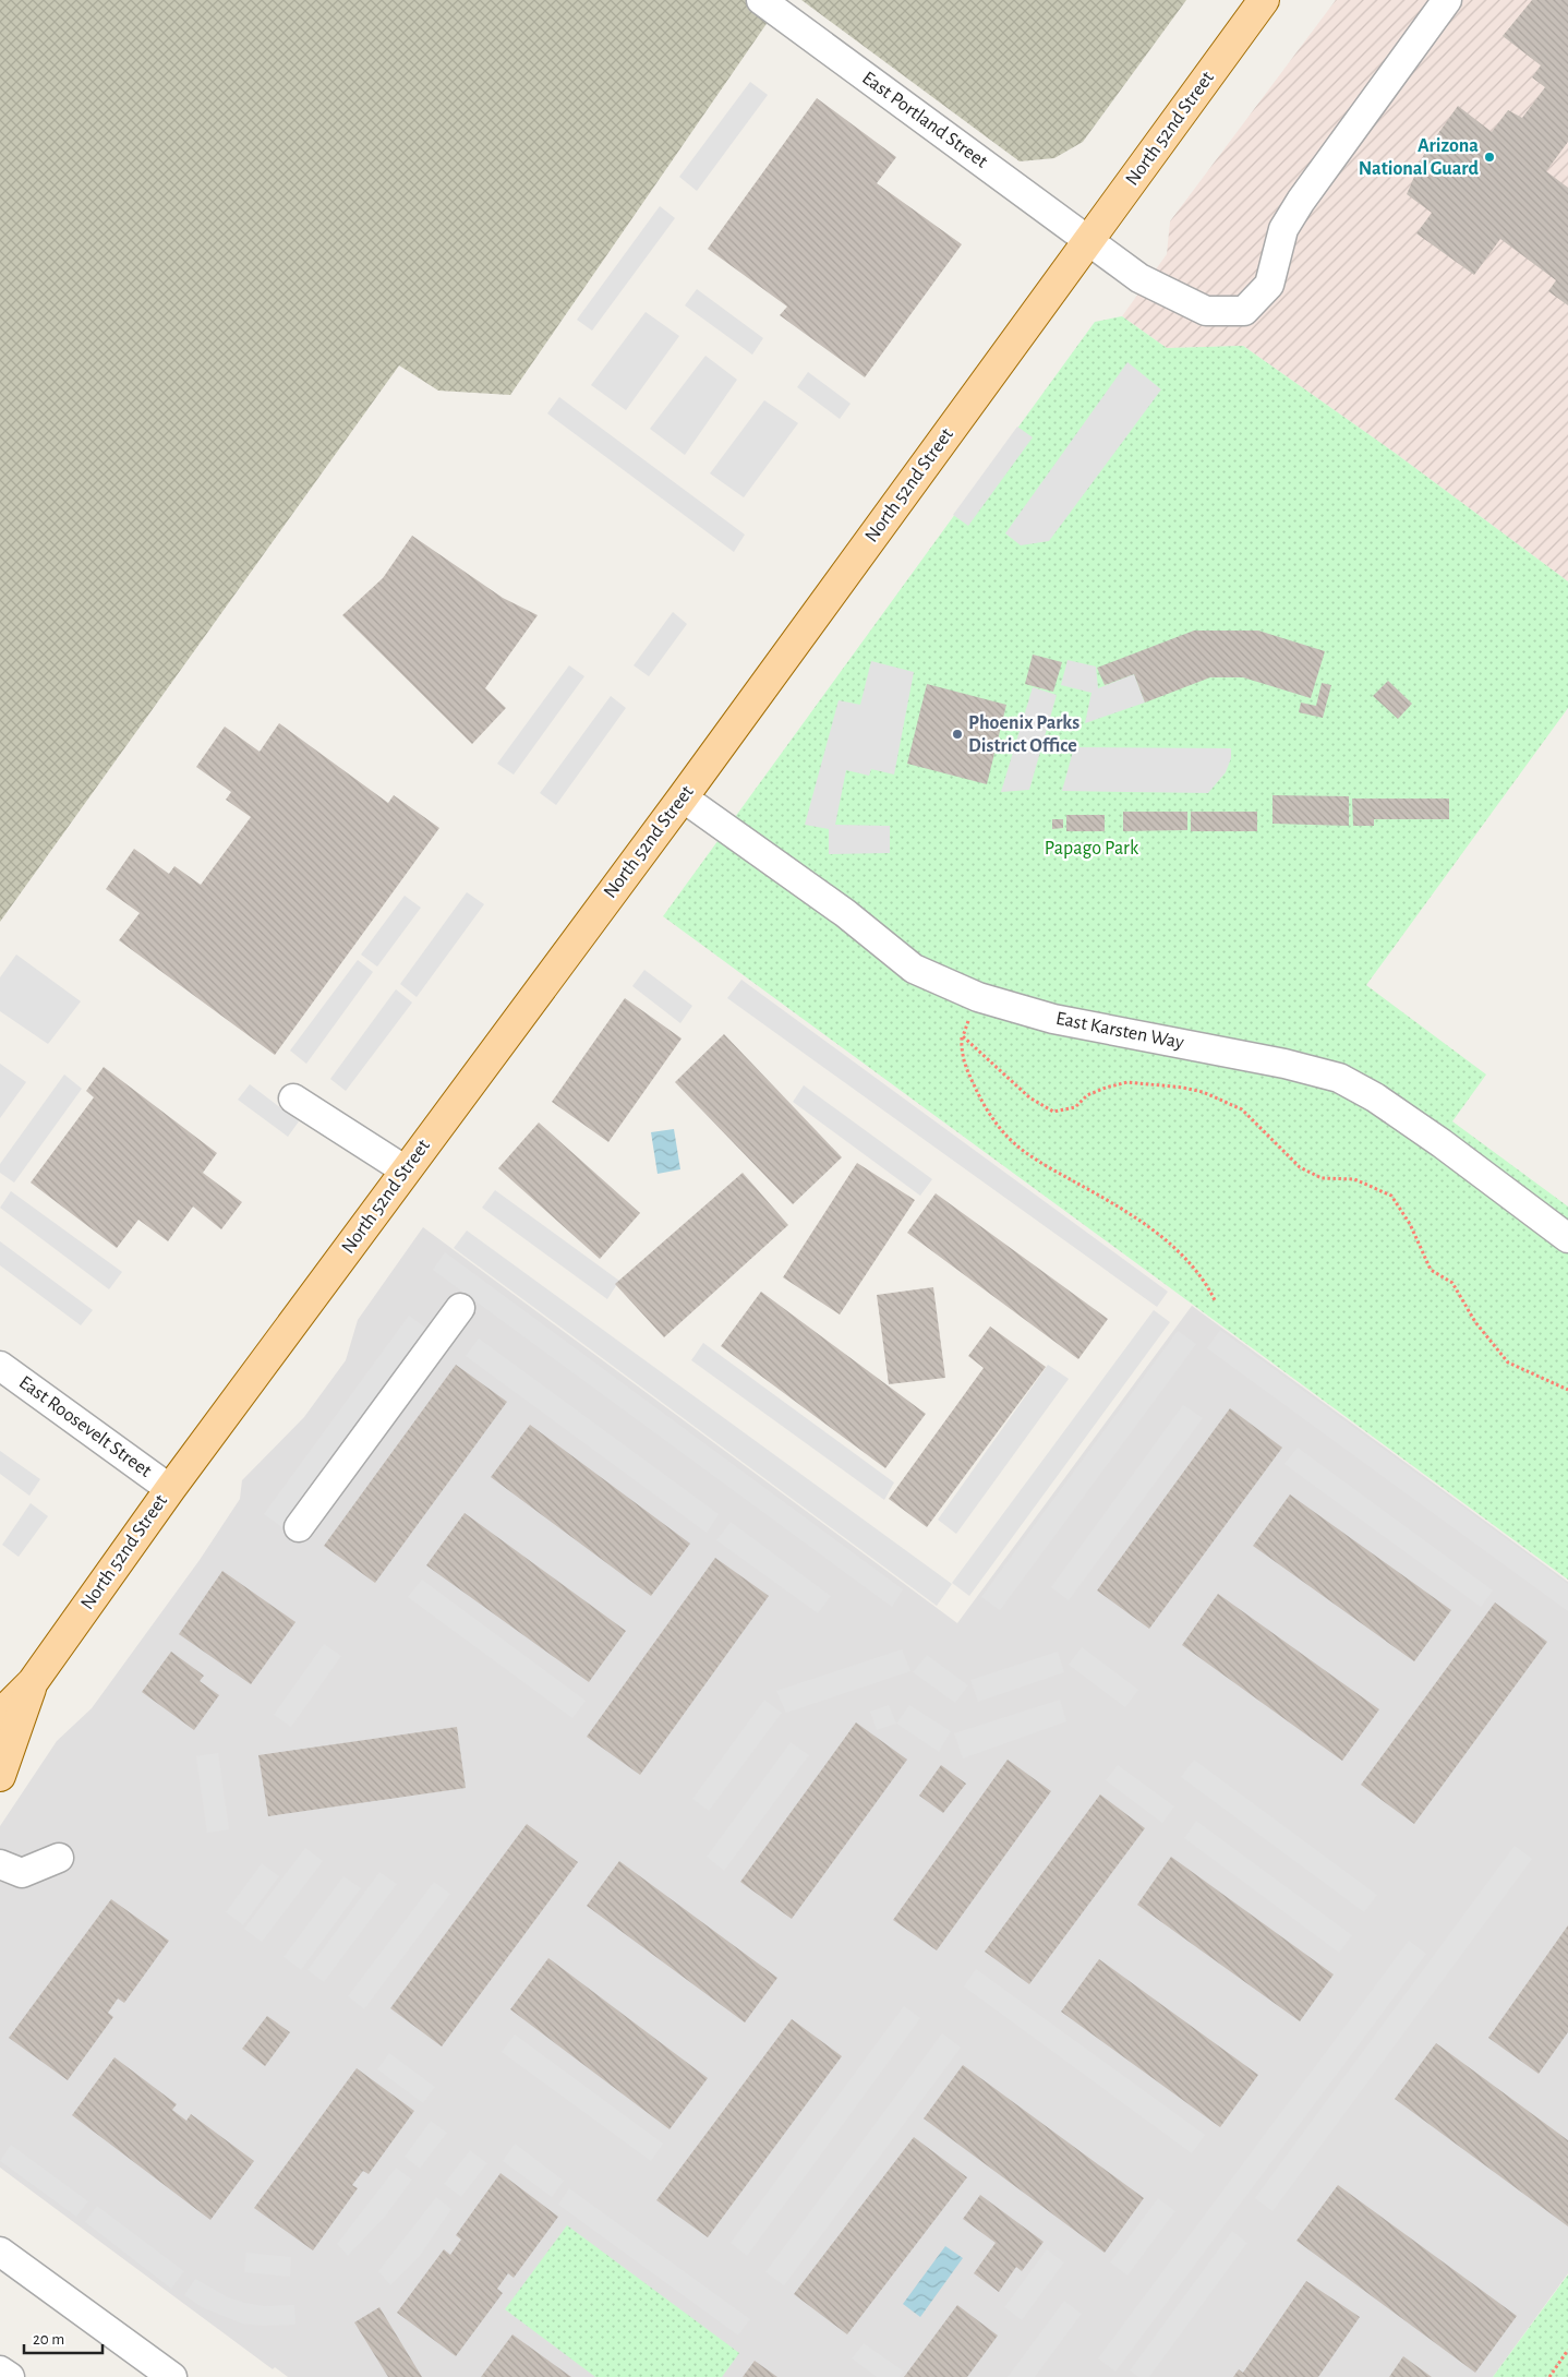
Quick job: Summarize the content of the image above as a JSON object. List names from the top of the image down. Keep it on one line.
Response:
{"streets":{"main road":["North 52nd Street"],"street":["East Portland Street","East Karsten Way","East Roosevelt Street"]},"crossings":[["East Portland Street","North 52nd Street"],["North 52nd Street","East Karsten Way"],["North 52nd Street","East Roosevelt Street"]],"parks":["Papago Park"],"places":["Arizona National Guard","Phoenix Parks District Office"],"scale_bar":"20 m"}
